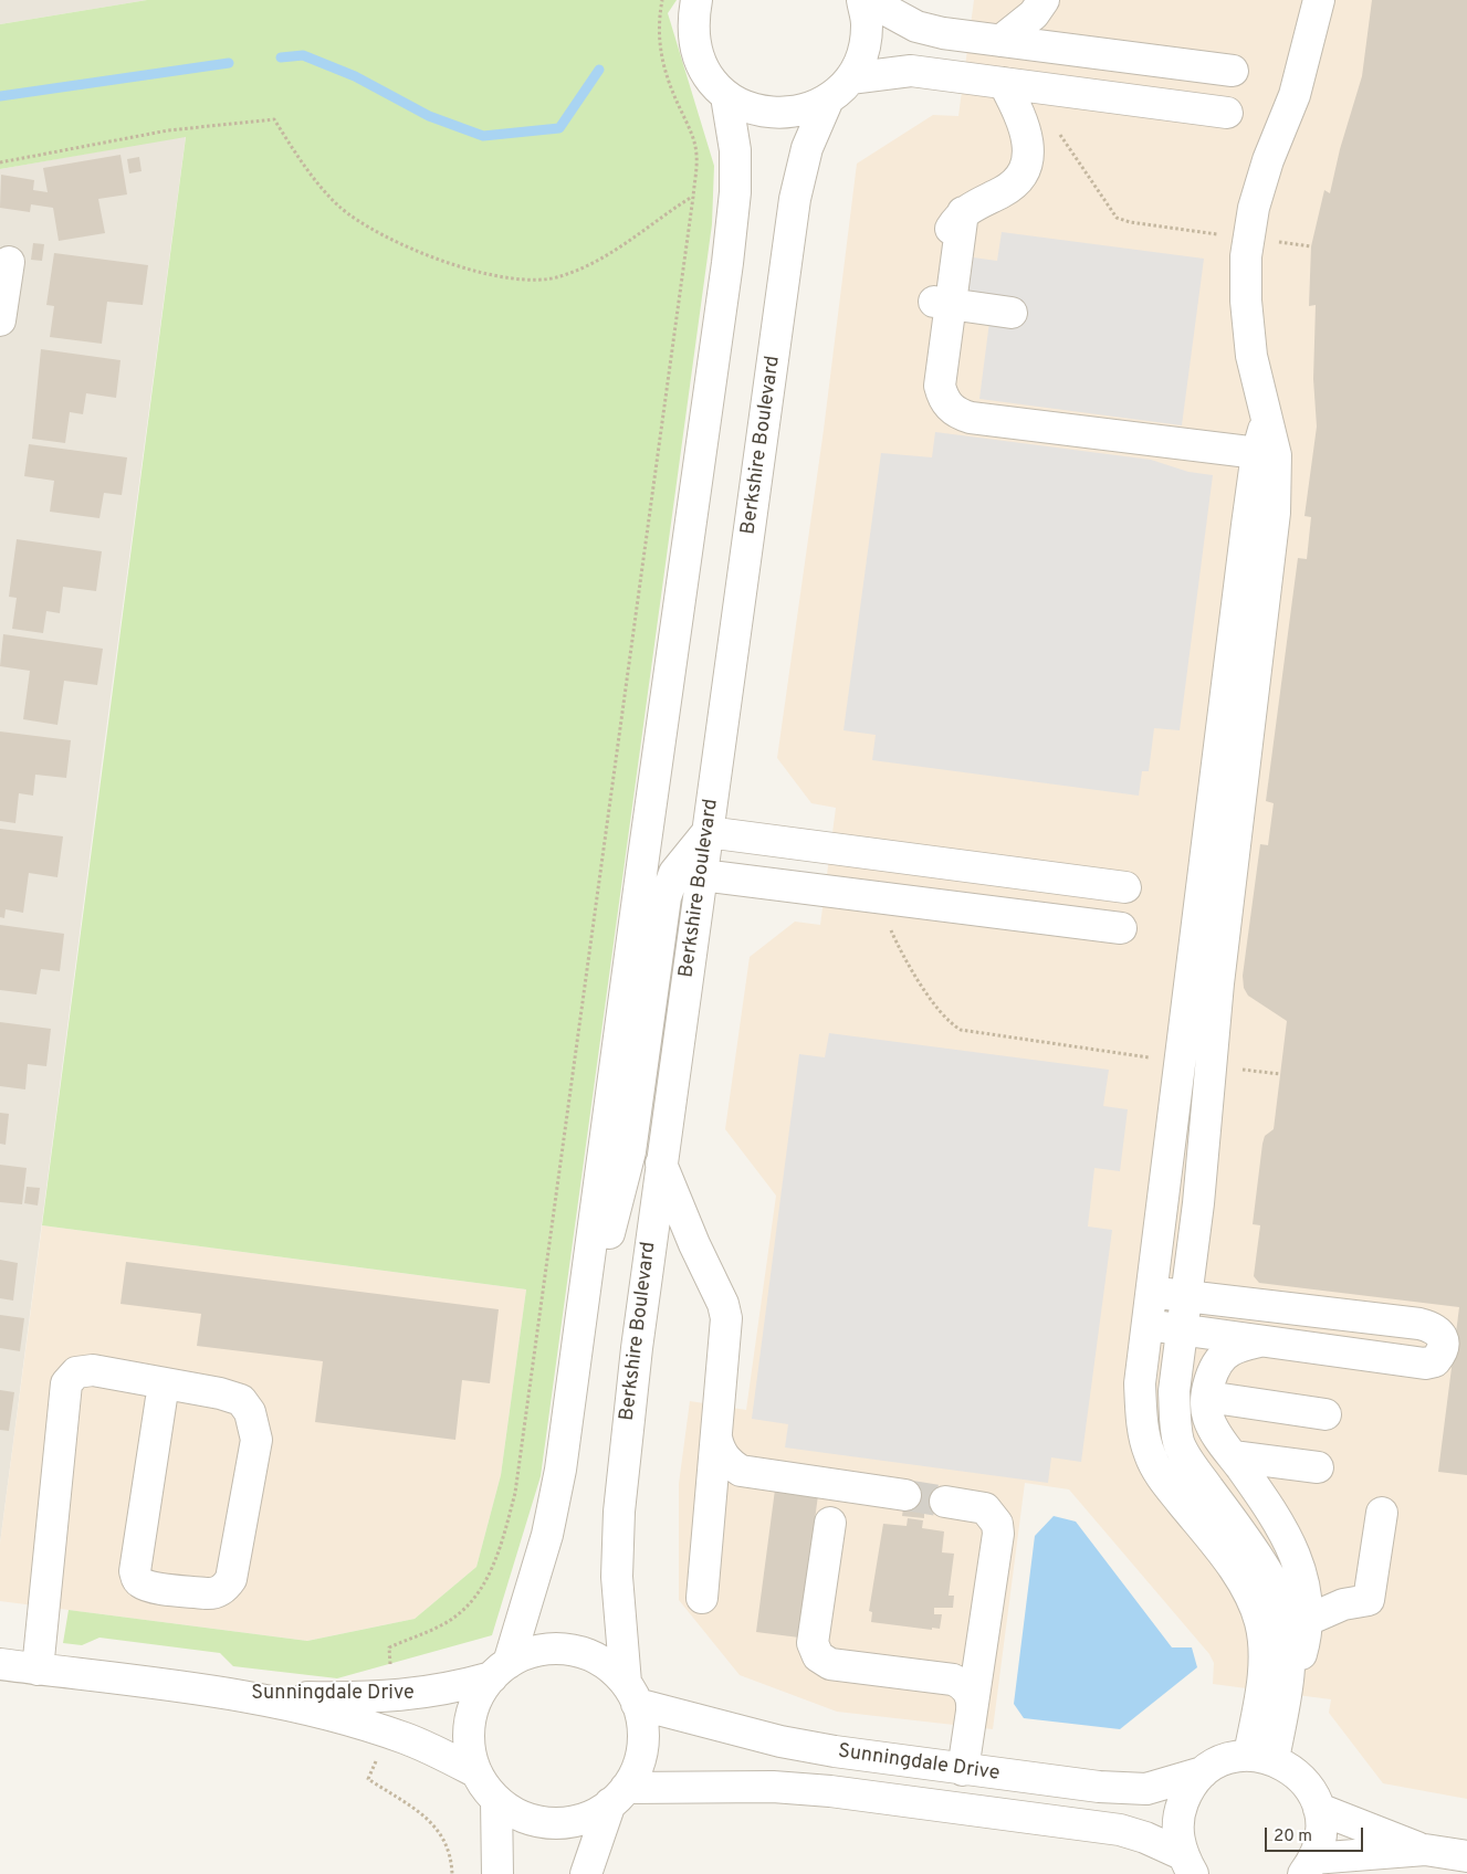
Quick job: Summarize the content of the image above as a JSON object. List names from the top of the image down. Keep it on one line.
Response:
{"streets":{"street":["Berkshire Boulevard","Sunningdale Drive"]},"crossings":[["Berkshire Boulevard","Sunningdale Drive"]],"scale_bar":"20 m"}
